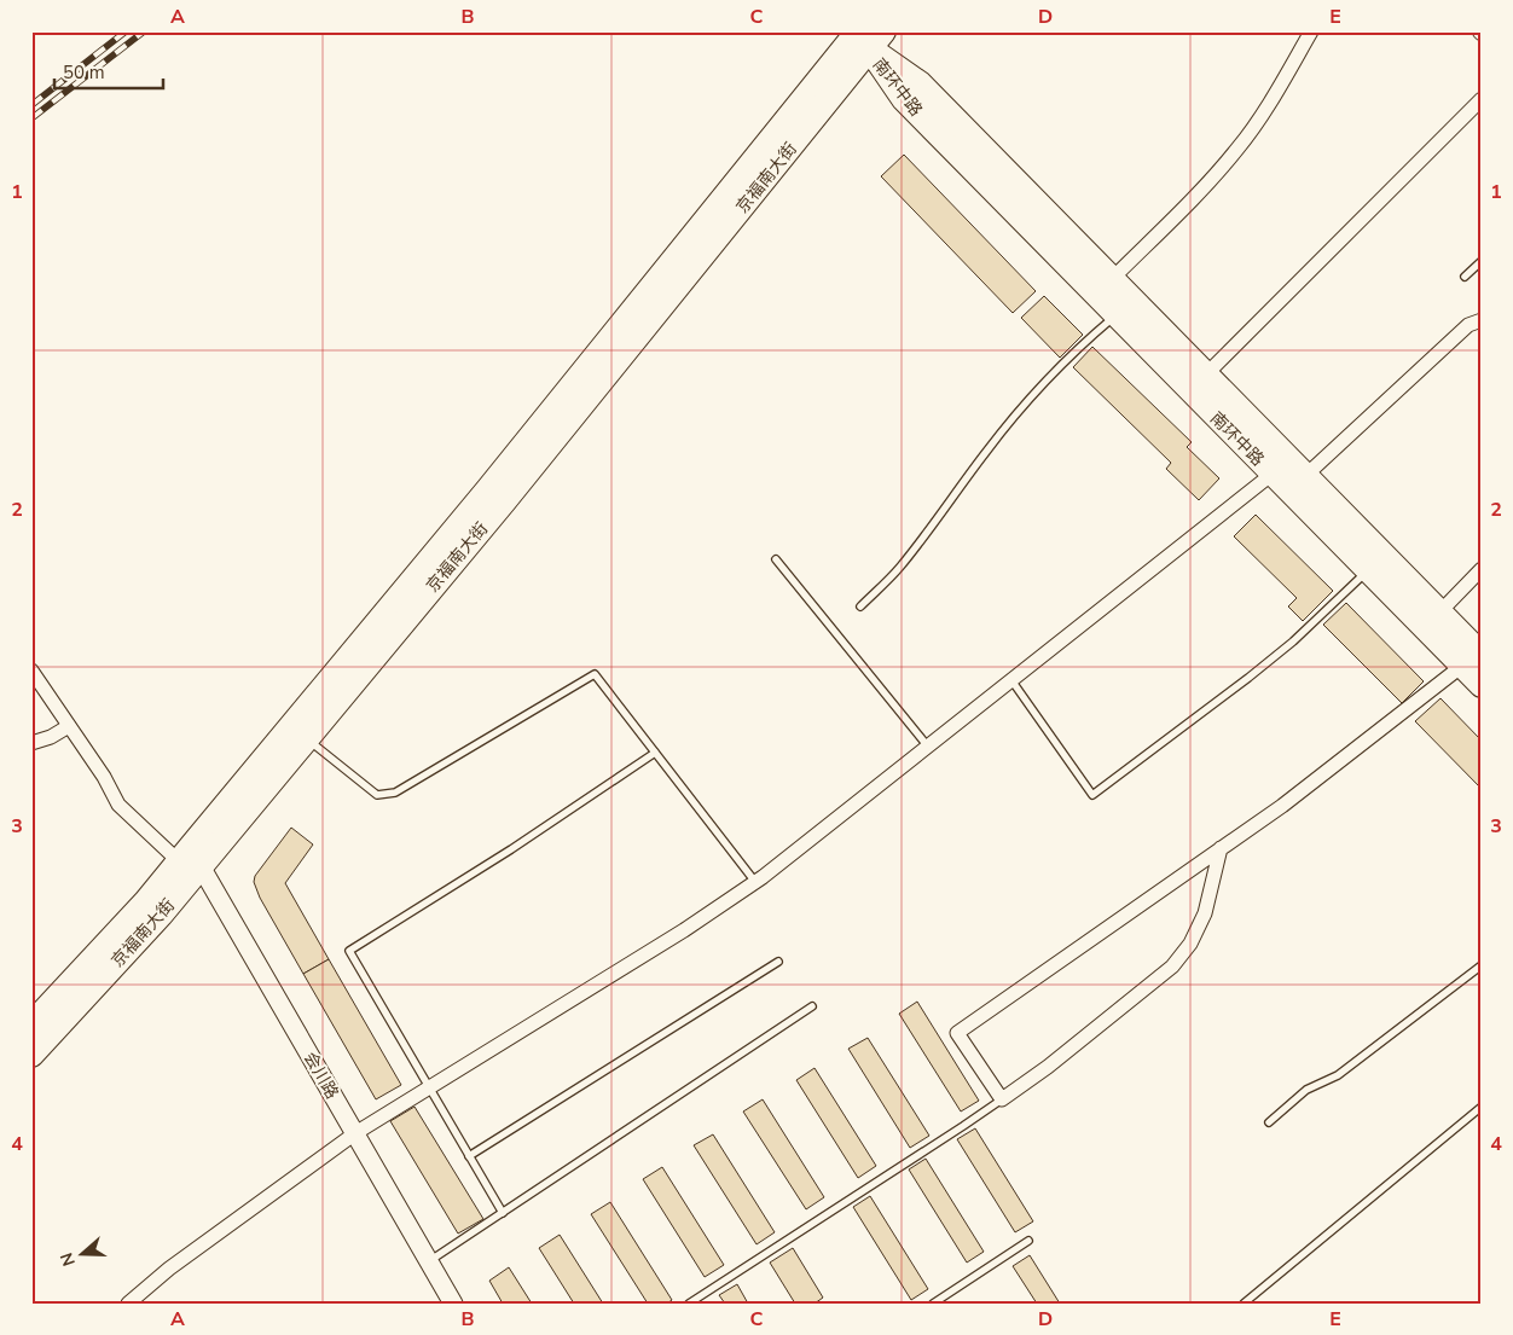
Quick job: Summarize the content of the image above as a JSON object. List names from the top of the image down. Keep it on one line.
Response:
{"streets":{"highway":["南环中路","京福南大街"],"street":["会川路"]},"crossings":[["南环中路","京福南大街"],["京福南大街","会川路"]],"scale_bar":"50 m","north":"left","grid":{"columns":["A","B","C","D","E"],"rows":["1","2","3","4"]}}
